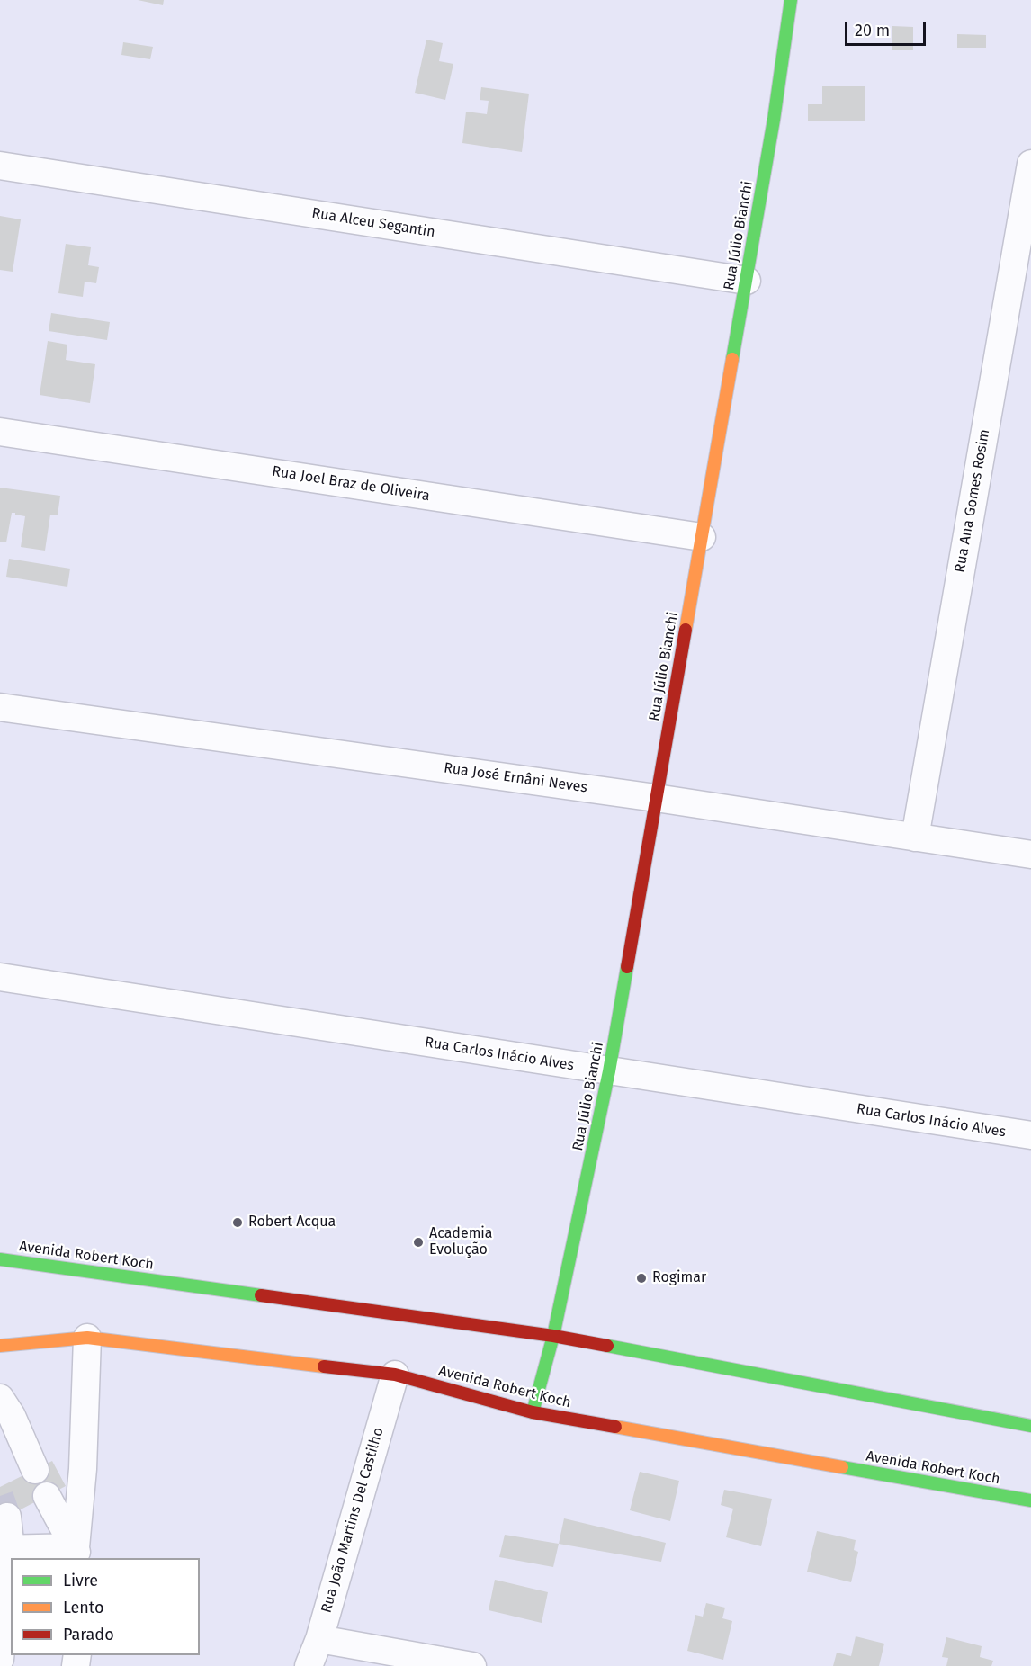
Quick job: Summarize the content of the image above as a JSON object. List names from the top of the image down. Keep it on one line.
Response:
{"streets":{"main road":["Rua Júlio Bianchi","Avenida Robert Koch"],"street":["Rua Alceu Segantin","Rua Joel Braz de Oliveira","Rua Ana Gomes Rosim","Rua José Ernâni Neves","Rua Carlos Inácio Alves","Rua João Martins Del Castilho"]},"crossings":[["Rua Alceu Segantin","Rua Júlio Bianchi"],["Rua Júlio Bianchi","Rua Joel Braz de Oliveira"],["Rua Júlio Bianchi","Rua José Ernâni Neves"],["Rua Júlio Bianchi","Rua Carlos Inácio Alves"],["Rua Júlio Bianchi","Avenida Robert Koch"],["Rua Ana Gomes Rosim","Rua José Ernâni Neves"],["Avenida Robert Koch","Rua João Martins Del Castilho"]],"places":["Robert Acqua","Academia Evolução","Rogimar"],"legend":["Livre","Lento","Parado"],"scale_bar":"20 m"}
